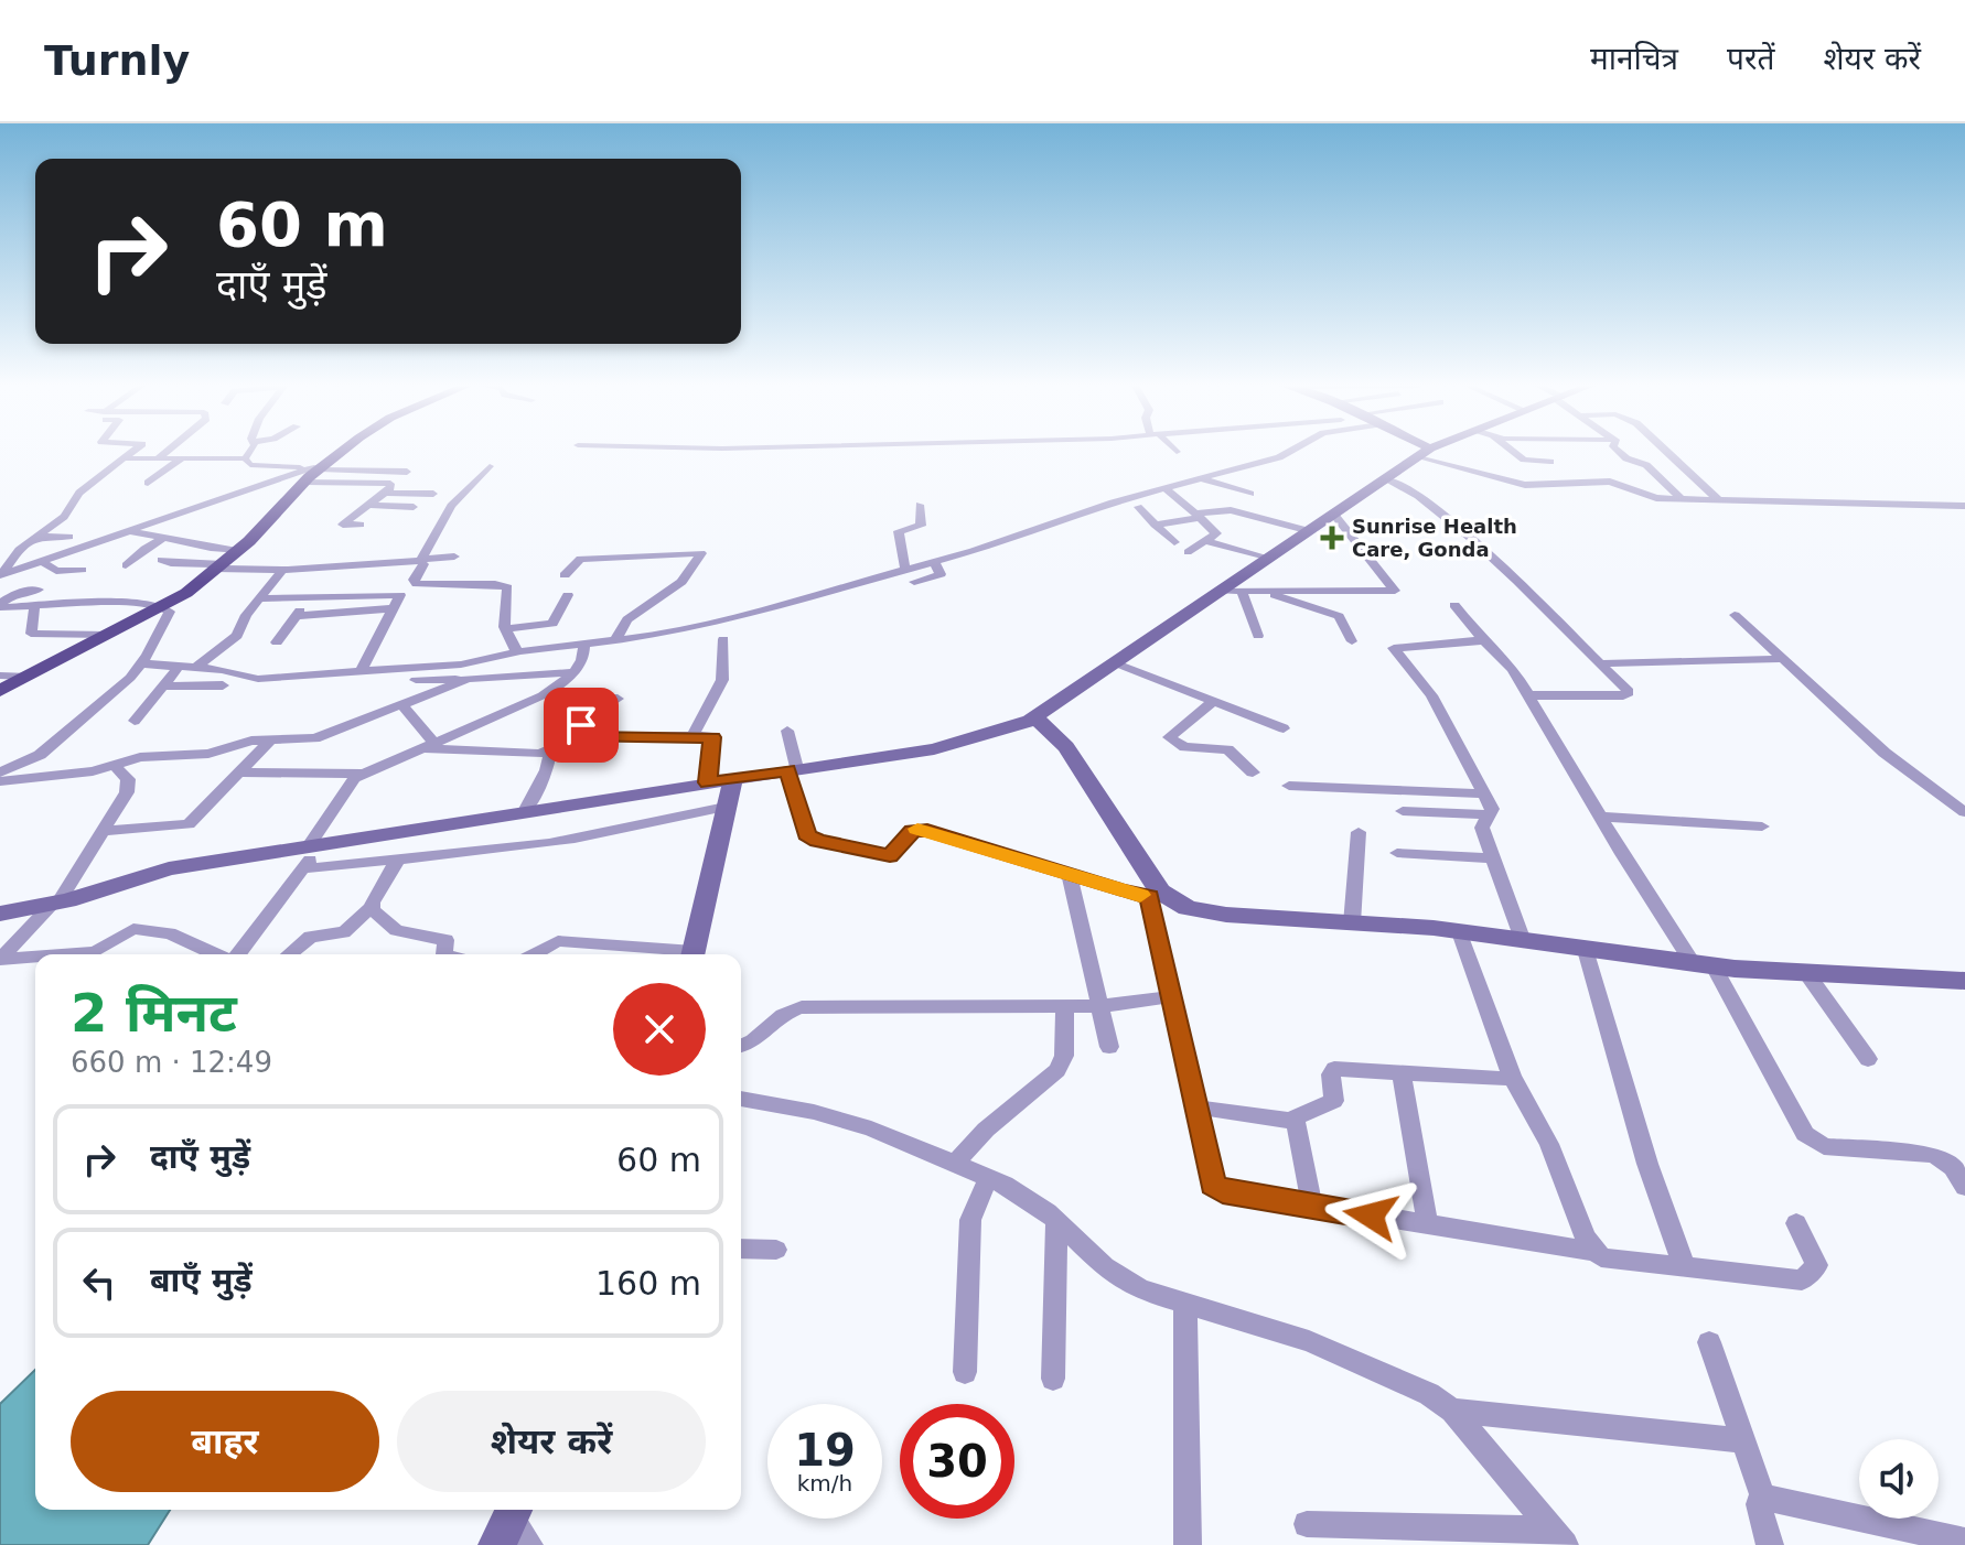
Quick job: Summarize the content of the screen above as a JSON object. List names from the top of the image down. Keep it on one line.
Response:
{"places":{"health":["Sunrise Health Care, Gonda"]},"page":{"header":"Turnly","nav":["मानचित्र","परतें","शेयर करें"],"turn":["60 m","दाएँ मुड़ें"],"heading":["2 मिनट","660 m · 12:49"],"list":[{"name":"दाएँ मुड़ें","value":"60 m"},{"name":"बाएँ मुड़ें","value":"160 m"}],"buttons":["बाहर","शेयर करें"],"speed":"19 km/h","limit":"30"}}
